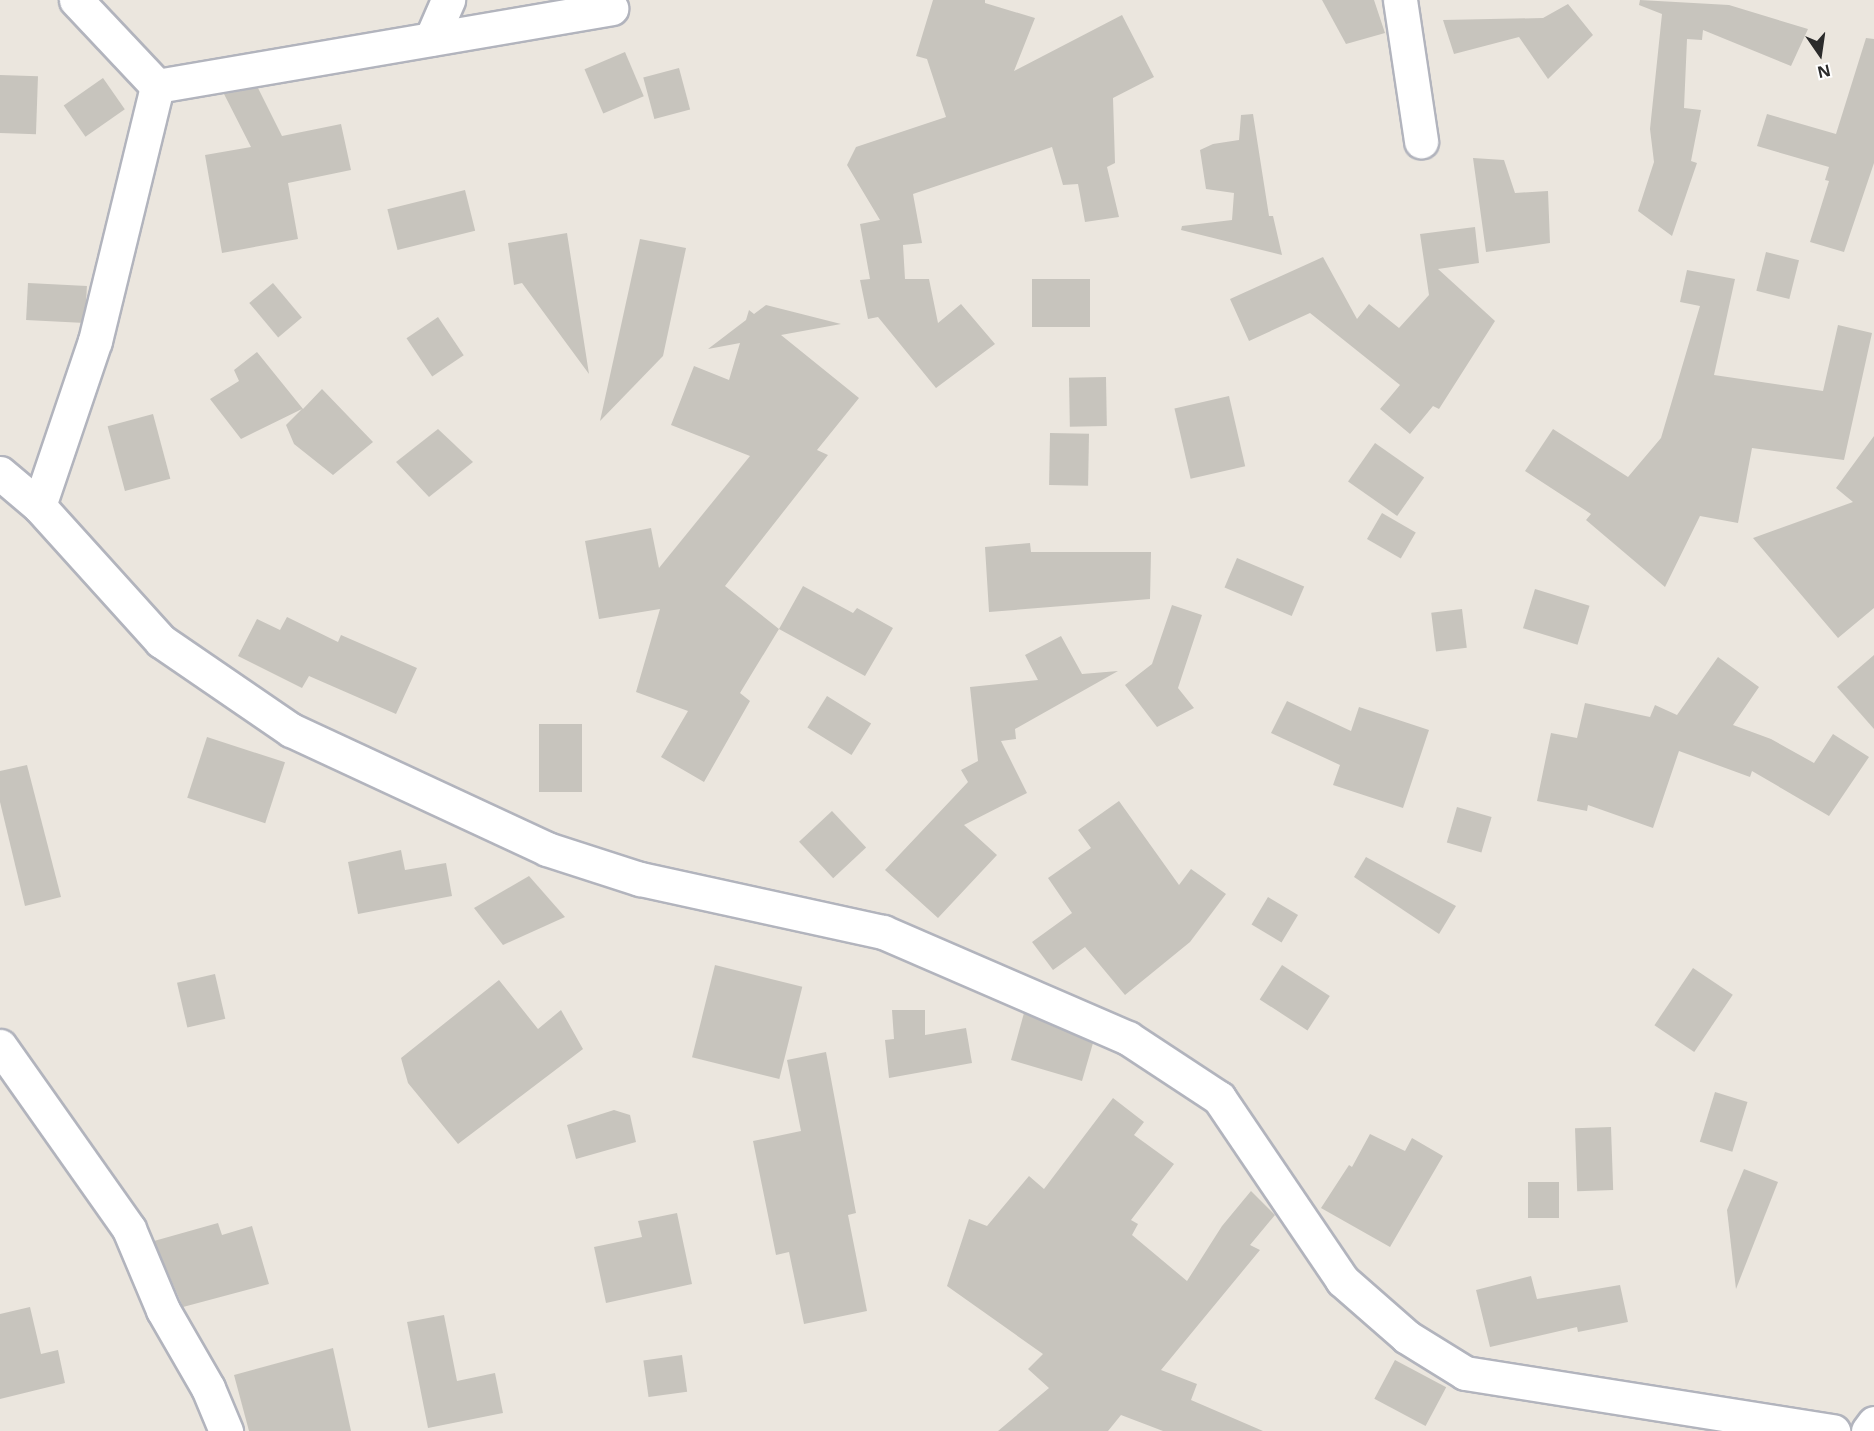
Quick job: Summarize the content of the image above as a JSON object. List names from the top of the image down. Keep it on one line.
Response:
{"north":"bottom"}
